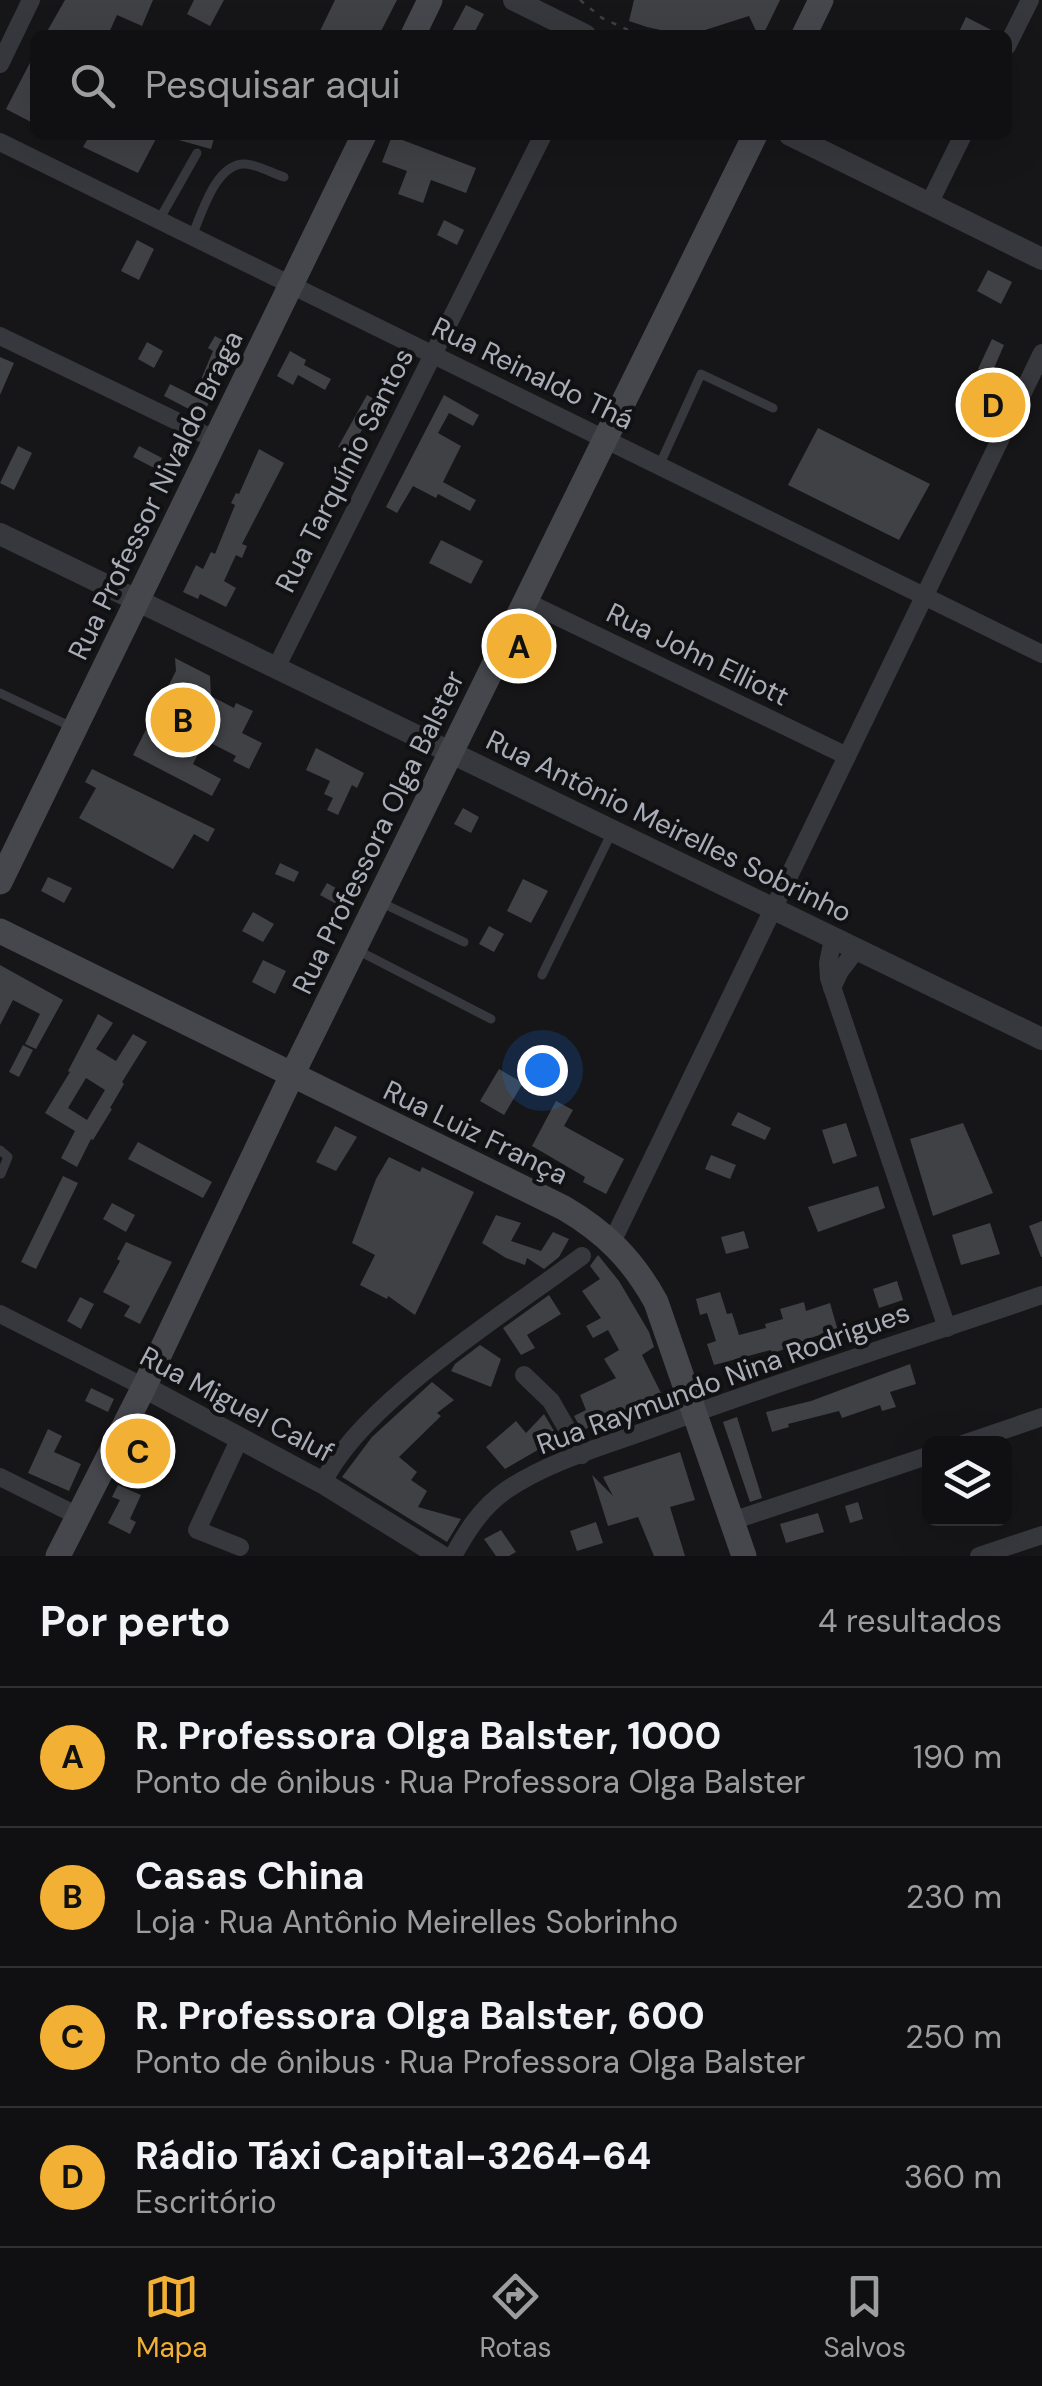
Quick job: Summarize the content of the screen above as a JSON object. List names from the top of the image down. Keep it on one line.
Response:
{"streets":{"main road":["Rua Professor Nivaldo Braga","Rua Professora Olga Balster","Rua Luiz França"],"street":["Rua Reinaldo Thá","Rua Tarquínio Santos","Rua John Elliott","Rua Antônio Meirelles Sobrinho","Rua Raymundo Nina Rodrigues","Rua Miguel Caluf"]},"crossings":[["Rua Reinaldo Thá","Rua Tarquínio Santos"],["Rua Reinaldo Thá","Rua Professor Nivaldo Braga"],["Rua Reinaldo Thá","Rua Professora Olga Balster"],["Rua Tarquínio Santos","Rua Antônio Meirelles Sobrinho"],["Rua Professor Nivaldo Braga","Rua Antônio Meirelles Sobrinho"],["Rua John Elliott","Rua Professora Olga Balster"],["Rua Antônio Meirelles Sobrinho","Rua Professora Olga Balster"],["Rua Professora Olga Balster","Rua Luiz França"],["Rua Professora Olga Balster","Rua Miguel Caluf"],["Rua Luiz França","Rua Raymundo Nina Rodrigues"]],"page":{"search":"Pesquisar aqui","pins":["D","A","B","C"],"heading":["Por perto","4 resultados"],"list":[{"mark":"A","name":"R. Professora Olga Balster, 1000","note":"Ponto de ônibus · Rua Professora Olga Balster","value":"190 m"},{"mark":"B","name":"Casas China","note":"Loja · Rua Antônio Meirelles Sobrinho","value":"230 m"},{"mark":"C","name":"R. Professora Olga Balster, 600","note":"Ponto de ônibus · Rua Professora Olga Balster","value":"250 m"},{"mark":"D","name":"Rádio Táxi Capital-3264-64","note":"Escritório","value":"360 m"}],"nav":["Mapa","Rotas","Salvos"]}}
